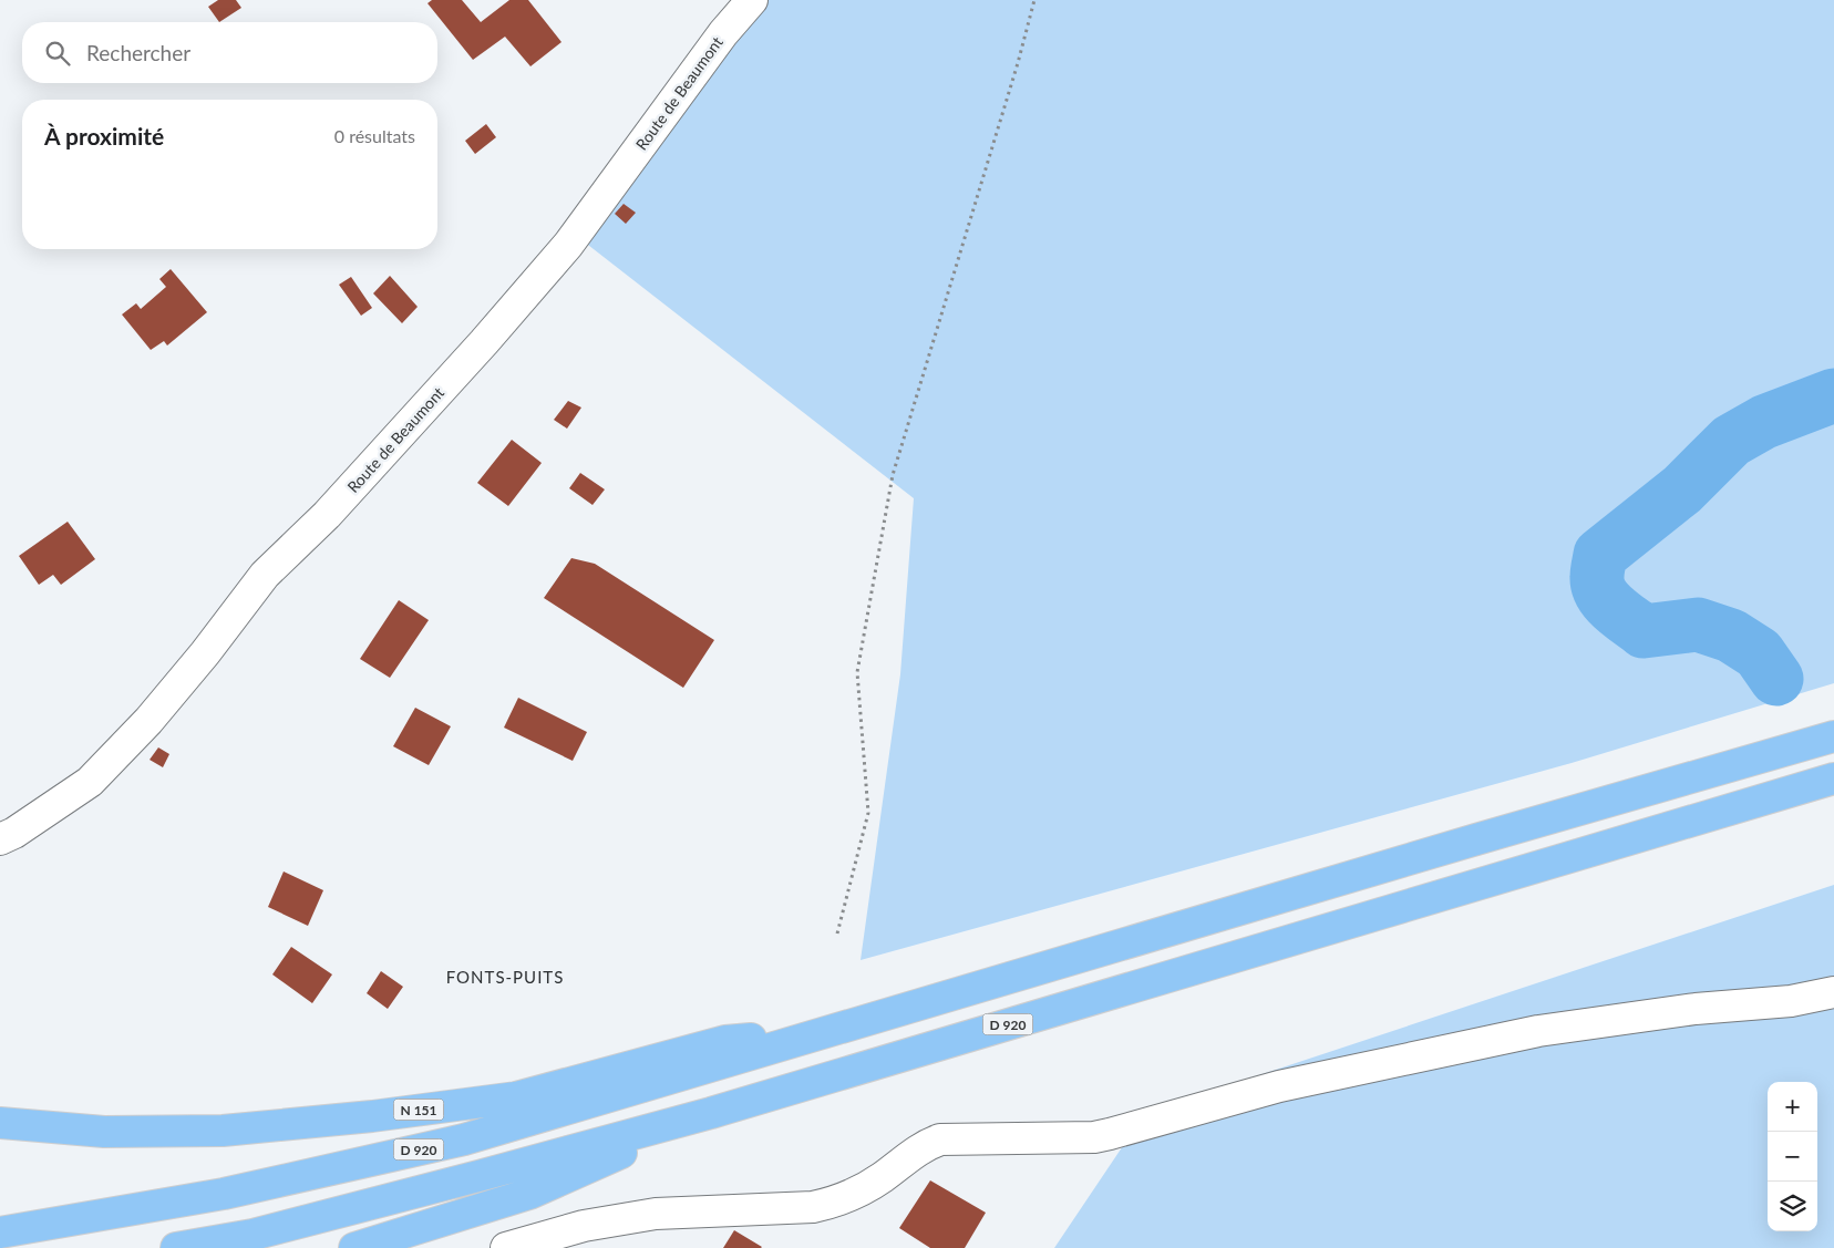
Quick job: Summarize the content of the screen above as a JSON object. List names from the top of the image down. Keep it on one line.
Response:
{"streets":{"highway":["D 920","N 151"],"street":["Route de Beaumont"]},"crossings":[["D 920","N 151"]],"districts":["FONTS-PUITS"],"page":{"search":"Rechercher","heading":["À proximité","0 résultats"],"map_buttons":["+","−"]}}
